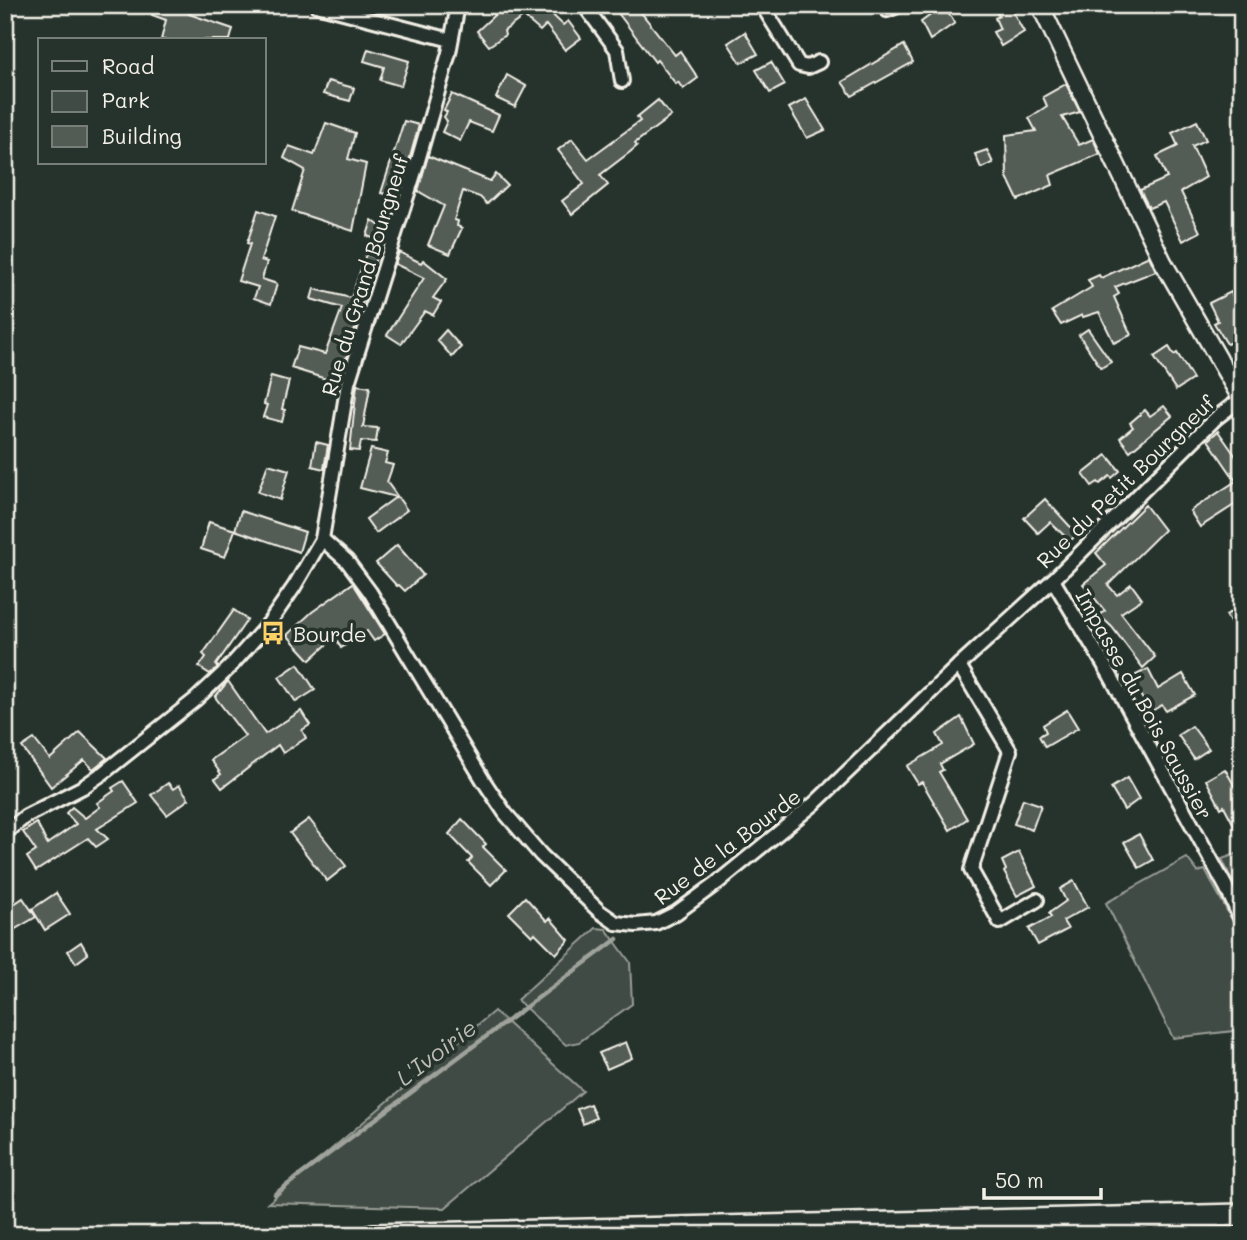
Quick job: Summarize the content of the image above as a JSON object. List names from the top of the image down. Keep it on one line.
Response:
{"streets":{"street":["Rue du Grand Bourgneuf","Rue du Petit Bourgneuf","Impasse du Bois Saussier","Rue de la Bourde"]},"crossings":[["Rue du Grand Bourgneuf","Rue de la Bourde"],["Rue du Petit Bourgneuf","Impasse du Bois Saussier"],["Rue du Petit Bourgneuf","Rue de la Bourde"]],"water":["L'Ivoirie"],"places":{"bus stop":["Bourde"]},"legend":["Road","Park","Building"],"scale_bar":"50 m"}
